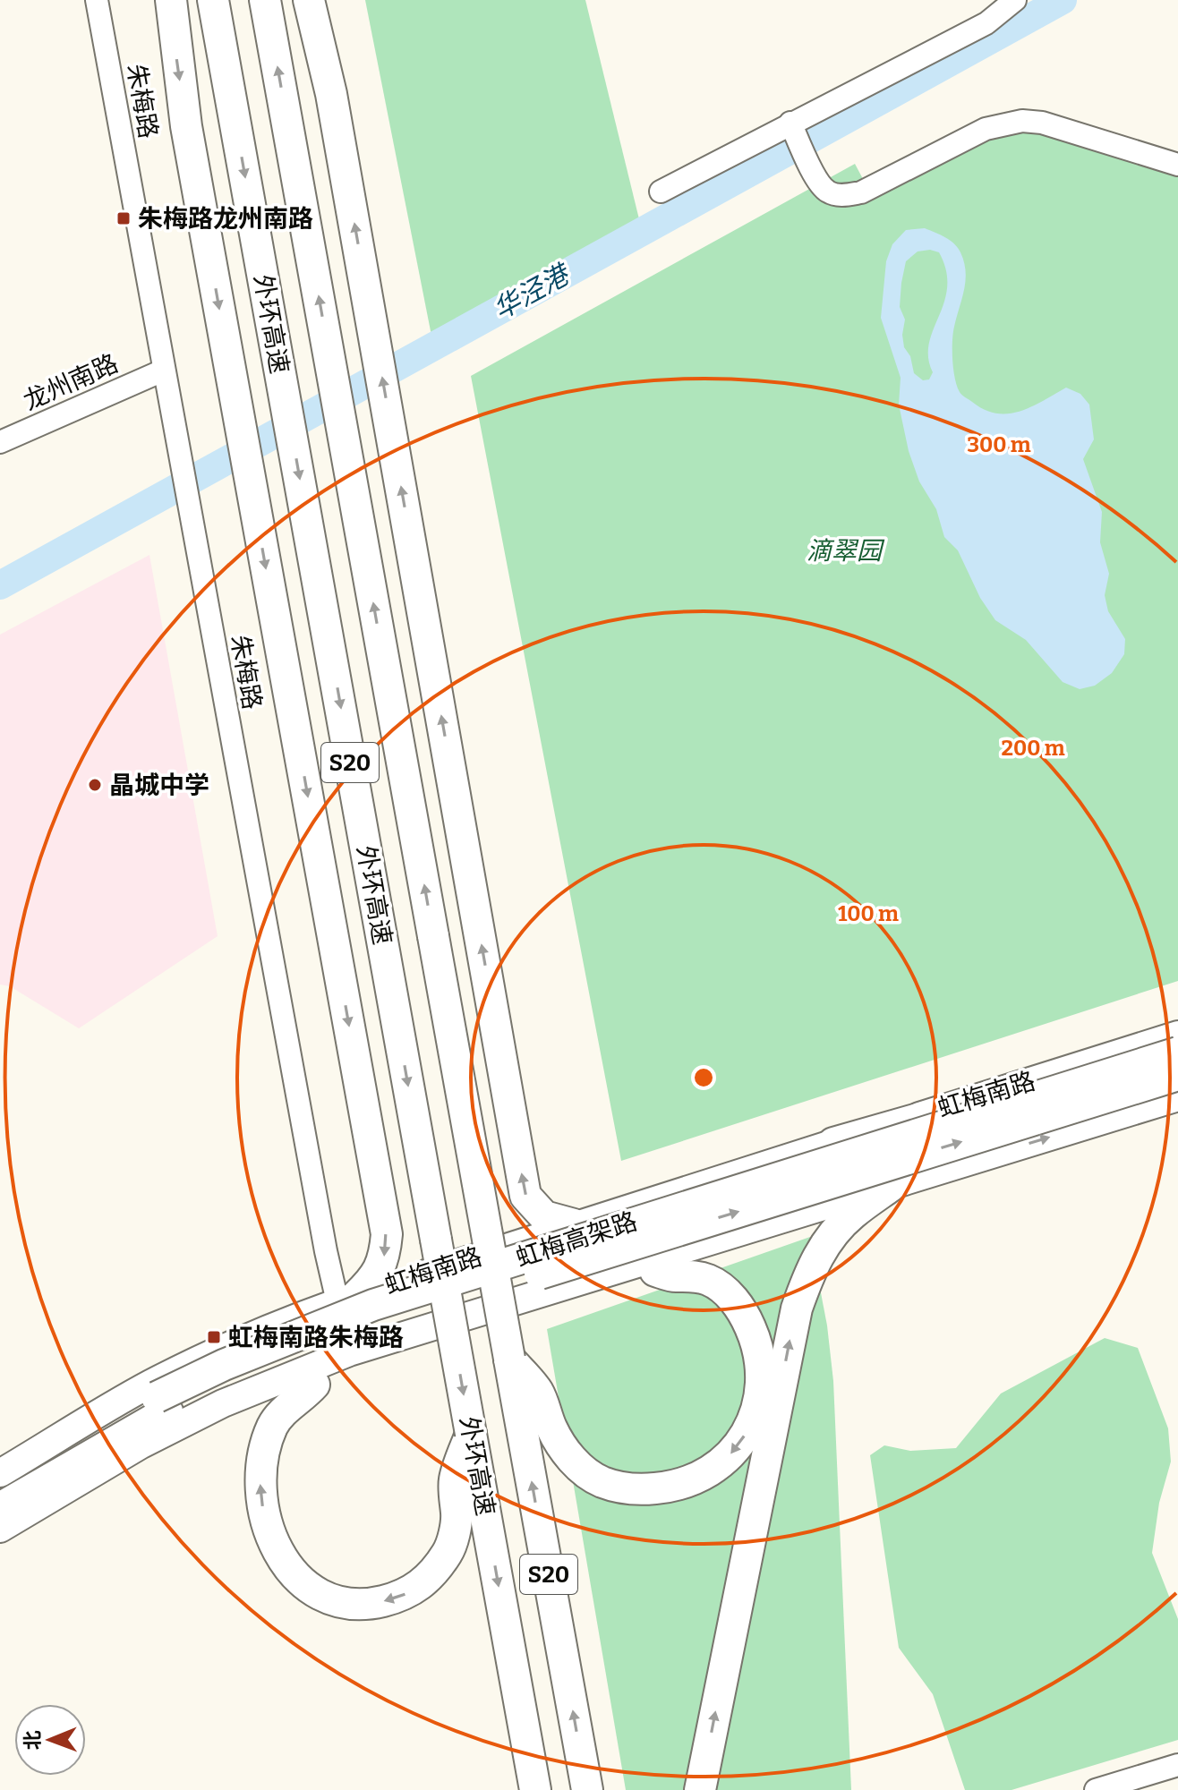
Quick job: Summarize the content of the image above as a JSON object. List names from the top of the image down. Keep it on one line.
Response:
{"streets":{"highway":["外环高速","S20","虹梅高架路"],"main road":["虹梅南路"],"street":["朱梅路","龙州南路"]},"crossings":[["朱梅路","龙州南路"],["朱梅路","虹梅南路"]],"water":["华泾港"],"parks":["滴翠园"],"places":{"transit":["朱梅路龙州南路","虹梅南路朱梅路"],"other":["晶城中学"]},"north":"left","rings":["300 m","200 m","100 m"]}
